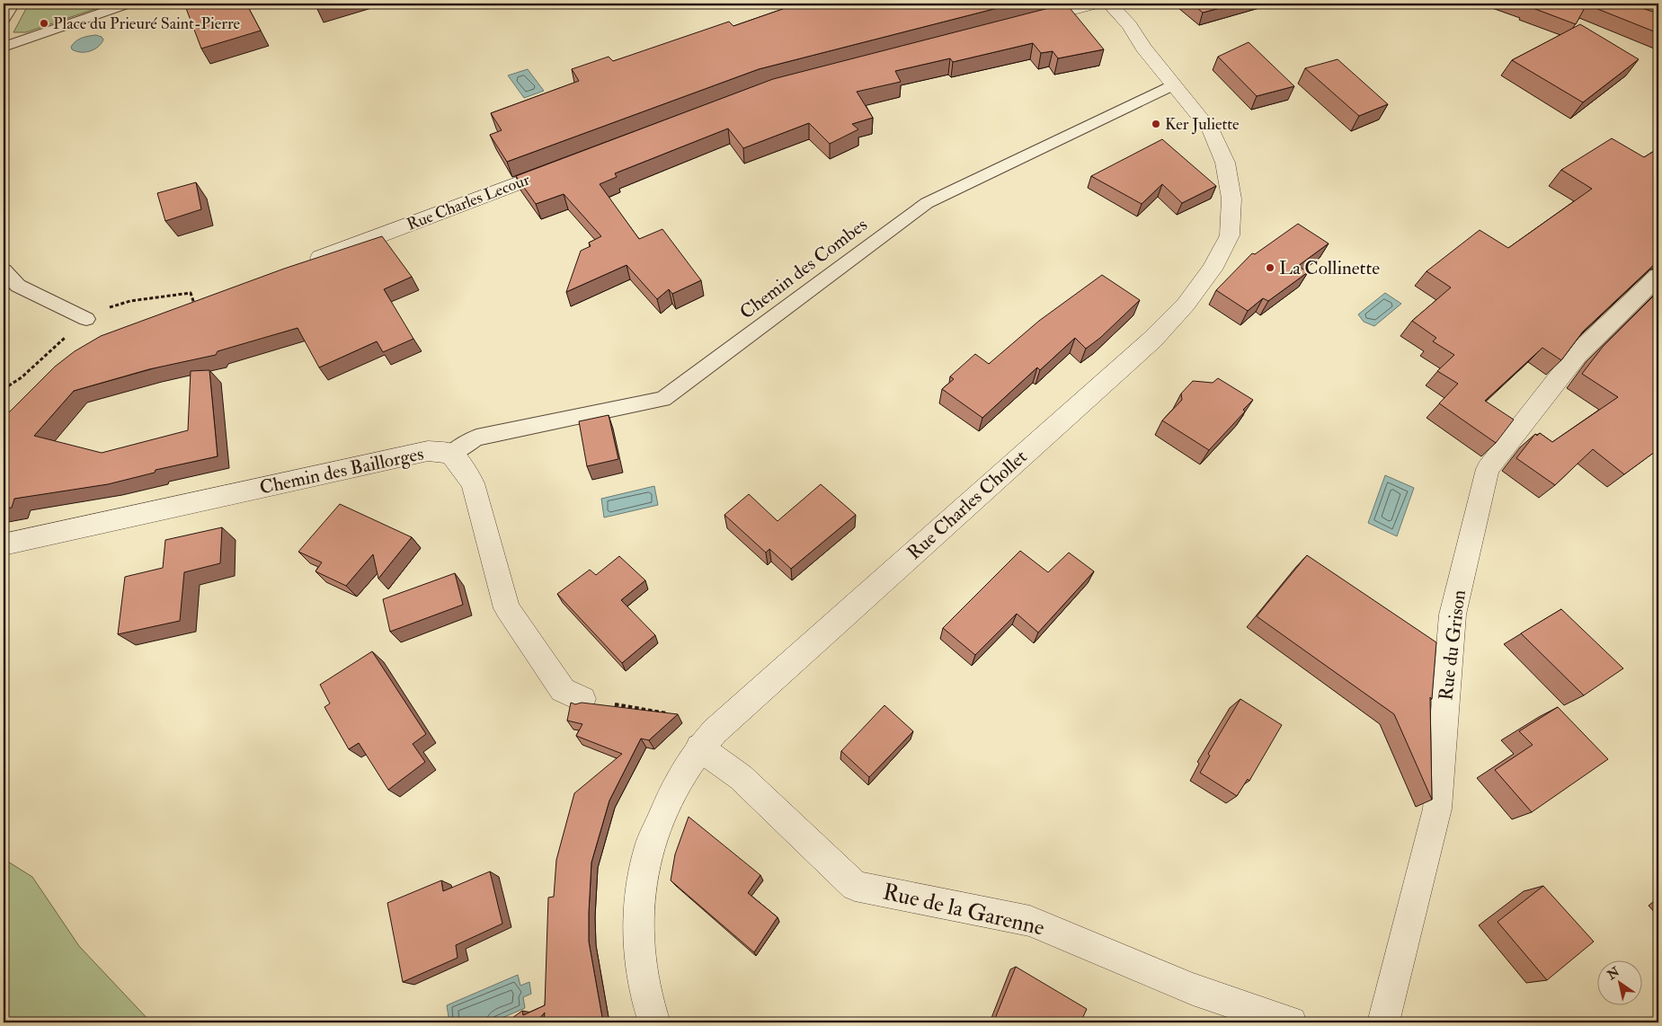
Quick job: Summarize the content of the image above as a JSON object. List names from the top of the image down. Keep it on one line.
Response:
{"streets":{"street":["Rue Charles Lecour","Chemin des Baillorges","Rue Charles Chollet","Rue du Grison","Rue de la Garenne"],"lane":["Chemin des Combes"]},"crossings":[["Chemin des Combes","Chemin des Baillorges"],["Chemin des Combes","Rue Charles Chollet"],["Rue Charles Chollet","Rue de la Garenne"]],"places":["Place du Prieuré Saint-Pierre","Ker Juliette","La Collinette"],"north":"top left"}
